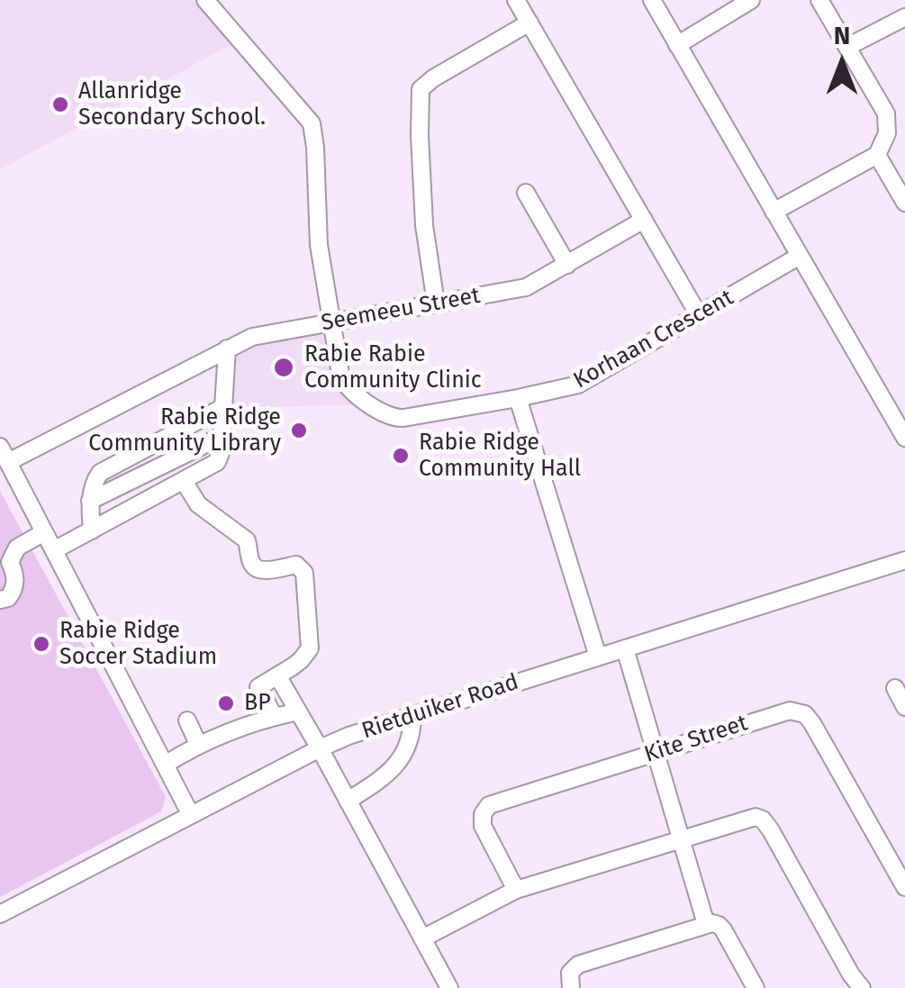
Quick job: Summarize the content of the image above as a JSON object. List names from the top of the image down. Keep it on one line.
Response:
{"streets":{"street":["Seemeeu Street","Korhaan Crescent","Rietduiker Road","Kite Street"]},"crossings":[["Seemeeu Street","Korhaan Crescent"]],"places":["Allanridge Secondary School.","Rabie Rabie Community Clinic","Rabie Ridge Community Library","Rabie Ridge Community Hall","Rabie Ridge Soccer Stadium","BP"],"north":"top"}
